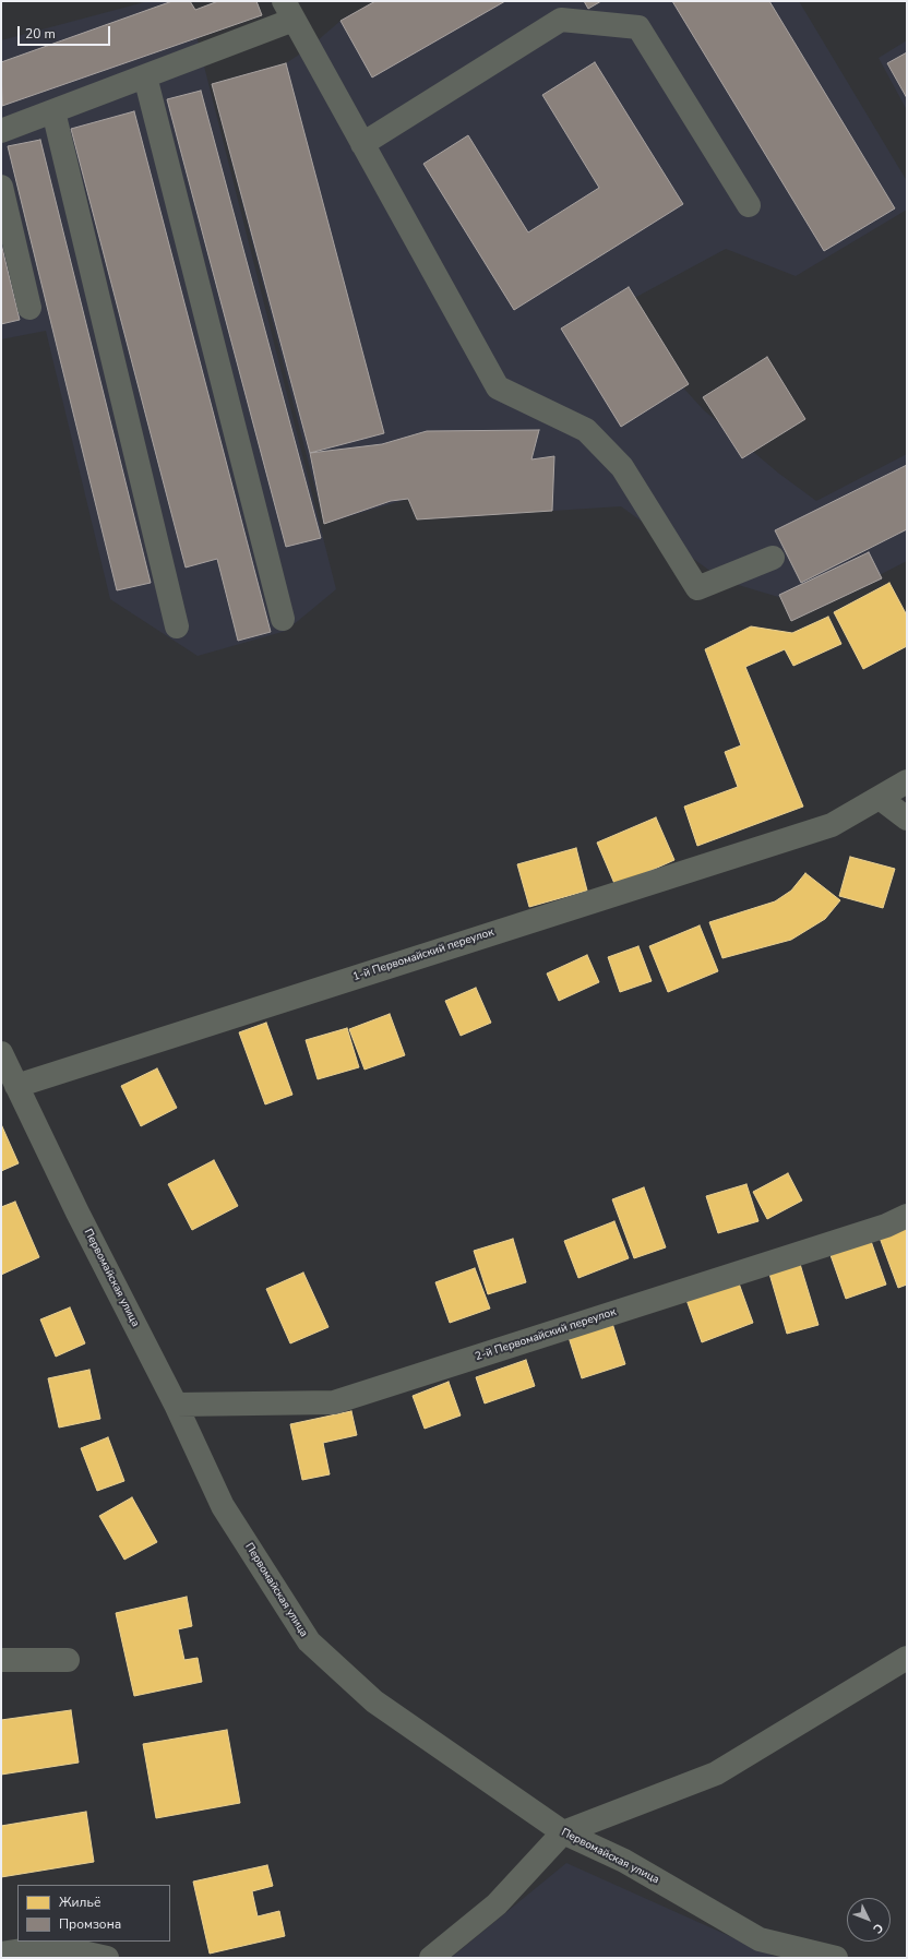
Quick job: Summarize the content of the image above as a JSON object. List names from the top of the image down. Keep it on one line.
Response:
{"streets":{"street":["1-й Первомайский переулок","Первомайская улица","2-й Первомайский переулок"]},"crossings":[["1-й Первомайский переулок","Первомайская улица"],["Первомайская улица","2-й Первомайский переулок"]],"legend":["Жильё","Промзона"],"scale_bar":"20 m","north":"bottom right"}
